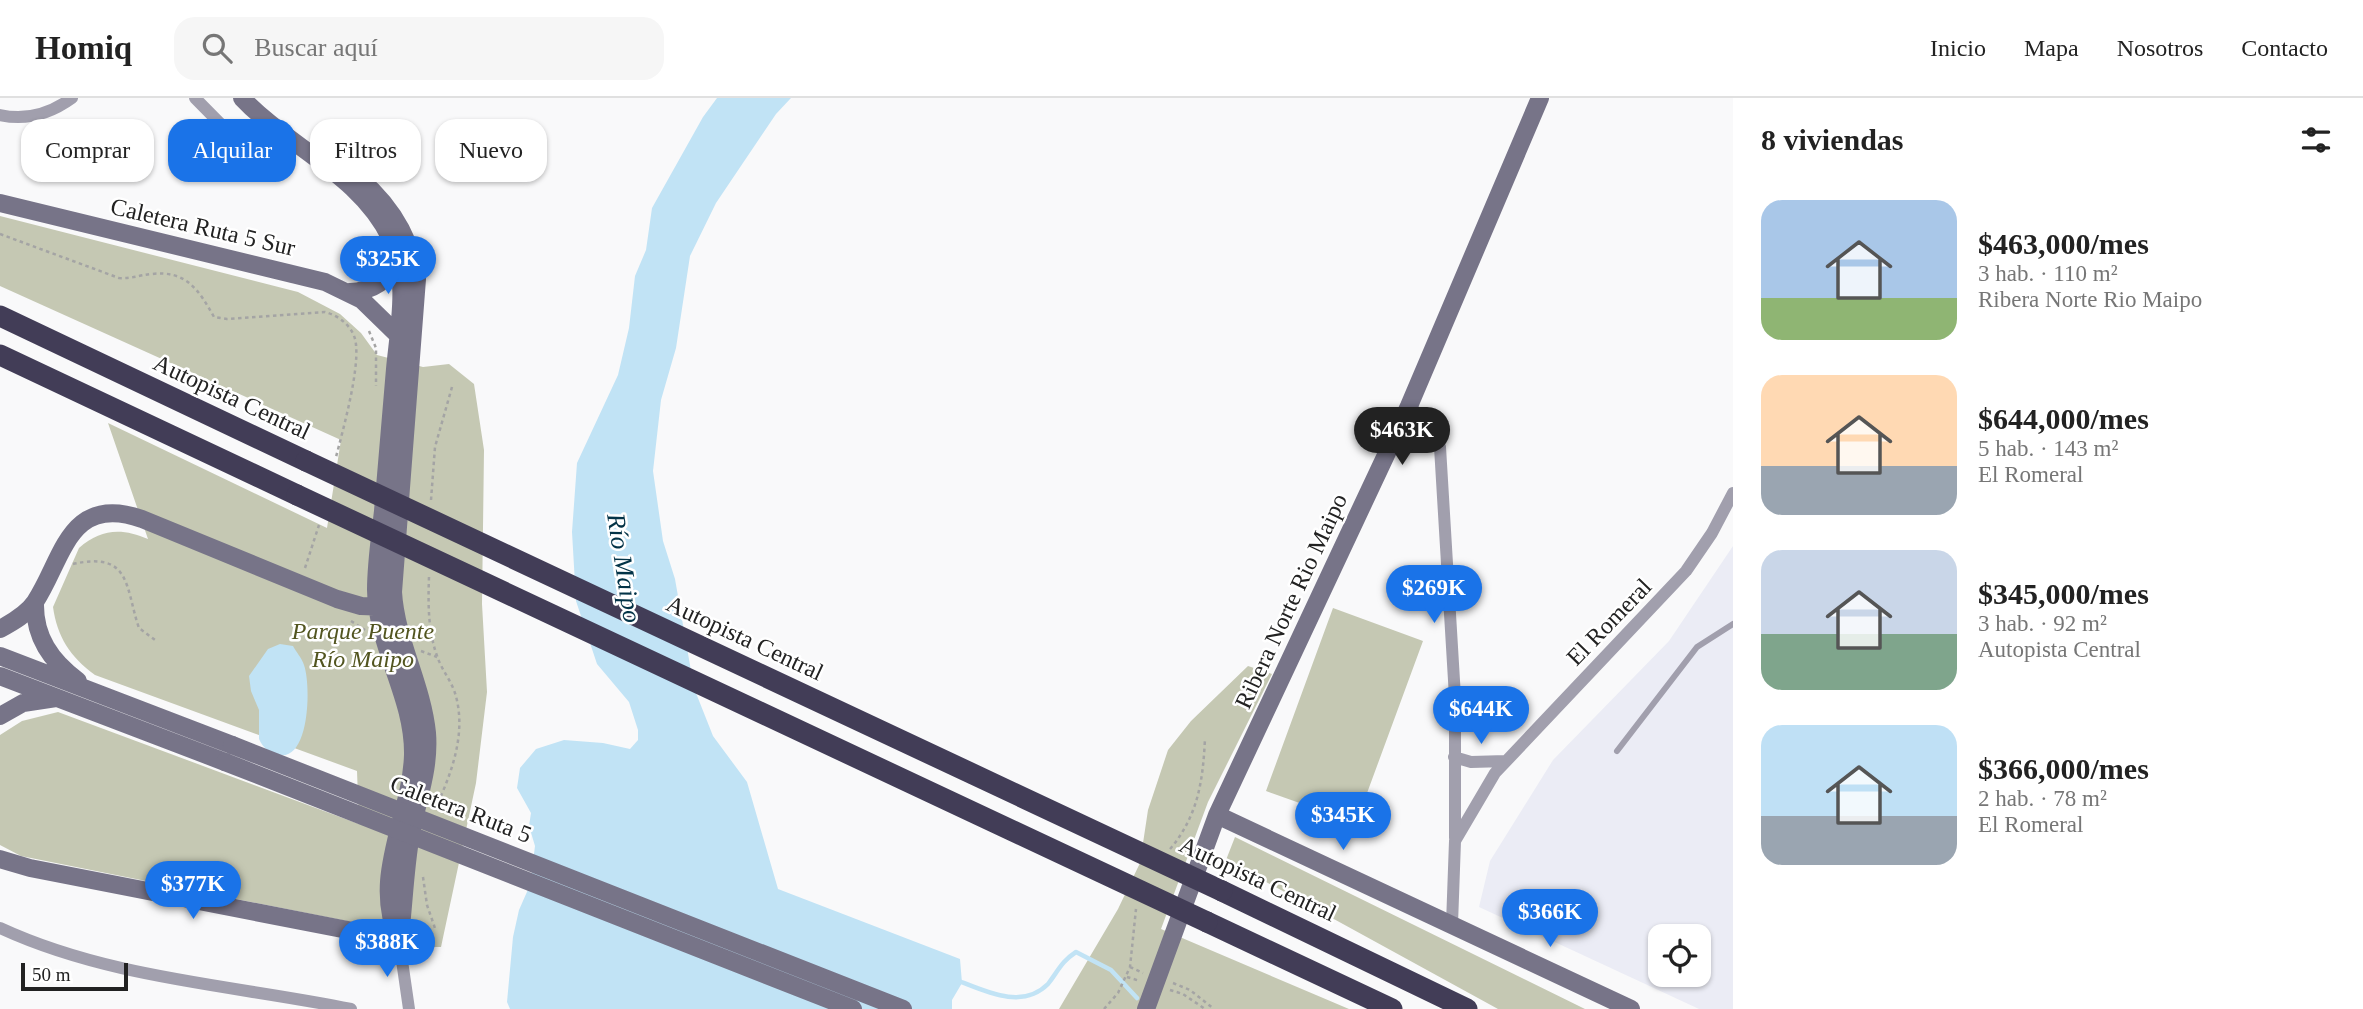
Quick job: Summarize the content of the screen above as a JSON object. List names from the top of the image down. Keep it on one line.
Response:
{"streets":{"highway":["Autopista Central"],"main road":["Caletera Ruta 5 Sur","Ribera Norte Rio Maipo","Caletera Ruta 5"],"street":["El Romeral"]},"water":["Río Maipo"],"parks":["Parque Puente Río Maipo"],"scale_bar":"50 m","page":{"header":"Homiq","search":"Buscar aquí","nav":["Inicio","Mapa","Nosotros","Contacto"],"heading":"8 viviendas","chip":["Comprar","Alquilar","Filtros","Nuevo"],"list":[{"name":"$463,000/mes","note":"3 hab. · 110 m² · Ribera Norte Rio Maipo"},{"name":"$644,000/mes","note":"5 hab. · 143 m² · El Romeral"},{"name":"$345,000/mes","note":"3 hab. · 92 m² · Autopista Central"},{"name":"$366,000/mes","note":"2 hab. · 78 m² · El Romeral"}],"price":["$325K","$463K","$269K","$644K","$345K","$377K","$366K","$388K"],"scale":"50 m"}}
